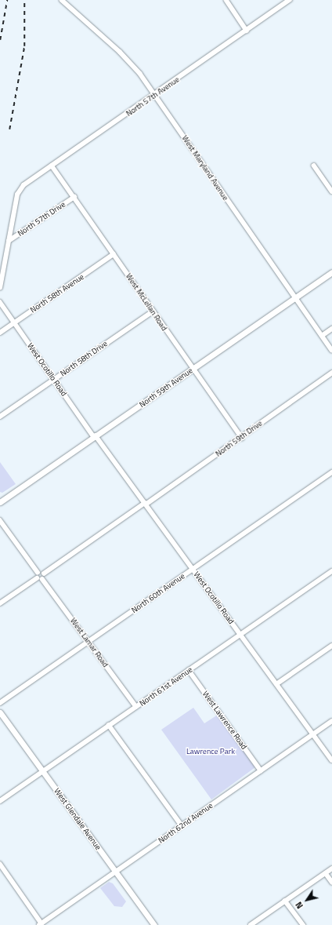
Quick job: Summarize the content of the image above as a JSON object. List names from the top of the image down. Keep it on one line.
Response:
{"streets":{"main road":["North 59th Avenue","West Glendale Avenue"],"street":["North 57th Avenue","West Maryland Avenue","North 57th Drive","North 58th Avenue","West McLellan Road","North 58th Drive","West Ocotillo Road","North 59th Drive","North 60th Avenue","West Lamar Road","North 61st Avenue","West Lawrence Road","North 62nd Avenue"]},"crossings":[["North 57th Avenue","West Maryland Avenue"],["North 57th Avenue","North 57th Drive"],["North 57th Avenue","West McLellan Road"],["West Maryland Avenue","North 59th Avenue"],["North 57th Drive","West McLellan Road"],["North 58th Avenue","West McLellan Road"],["North 58th Avenue","West Ocotillo Road"],["West McLellan Road","North 58th Drive"],["West McLellan Road","North 59th Avenue"],["West McLellan Road","North 59th Drive"],["North 58th Drive","West Ocotillo Road"],["West Ocotillo Road","North 59th Avenue"],["West Ocotillo Road","North 59th Drive"],["West Ocotillo Road","North 60th Avenue"],["West Ocotillo Road","North 61st Avenue"],["West Ocotillo Road","North 62nd Avenue"],["North 60th Avenue","West Lamar Road"],["West Lamar Road","North 61st Avenue"],["North 61st Avenue","West Lawrence Road"],["North 61st Avenue","West Glendale Avenue"],["West Lawrence Road","North 62nd Avenue"],["West Glendale Avenue","North 62nd Avenue"]],"parks":["Lawrence Park"],"north":"bottom left"}
